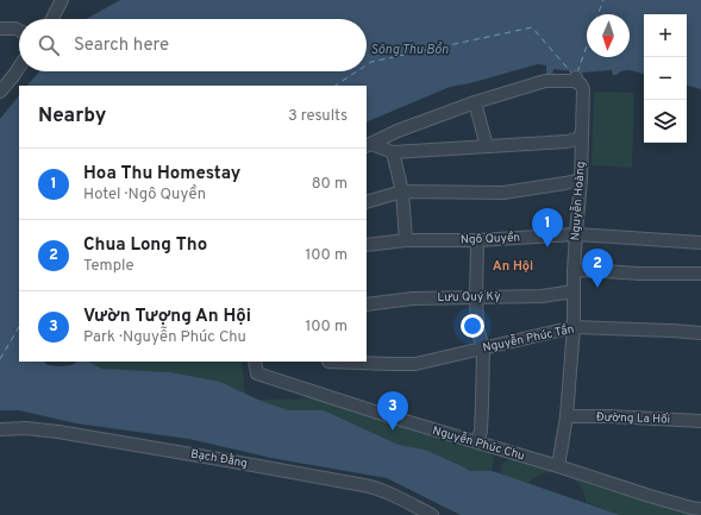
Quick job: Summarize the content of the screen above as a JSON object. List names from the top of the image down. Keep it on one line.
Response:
{"streets":{"street":["Nguyễn Hoàng","Ngô Quyền","Lưu Quý Kỳ","Nguyễn Phúc Tần","Đường La Hối","Nguyễn Phúc Chu","Bạch Đằng"]},"crossings":[["Nguyễn Hoàng","Ngô Quyền"],["Nguyễn Hoàng","Lưu Quý Kỳ"],["Nguyễn Hoàng","Nguyễn Phúc Tần"],["Nguyễn Hoàng","Đường La Hối"],["Nguyễn Hoàng","Nguyễn Phúc Chu"]],"districts":["An Hội"],"water":["Sông Thu Bồn"],"north":"bottom","page":{"map_buttons":["+","−"],"search":"Search here","heading":["Nearby","3 results"],"list":[{"mark":"1","name":"Hoa Thu Homestay","note":"Hotel · Ngô Quyền","value":"80 m"},{"mark":"2","name":"Chua Long Tho","note":"Temple","value":"100 m"},{"mark":"3","name":"Vườn Tượng An Hội","note":"Park · Nguyễn Phúc Chu","value":"100 m"}],"pins":["1","2","3"]}}
